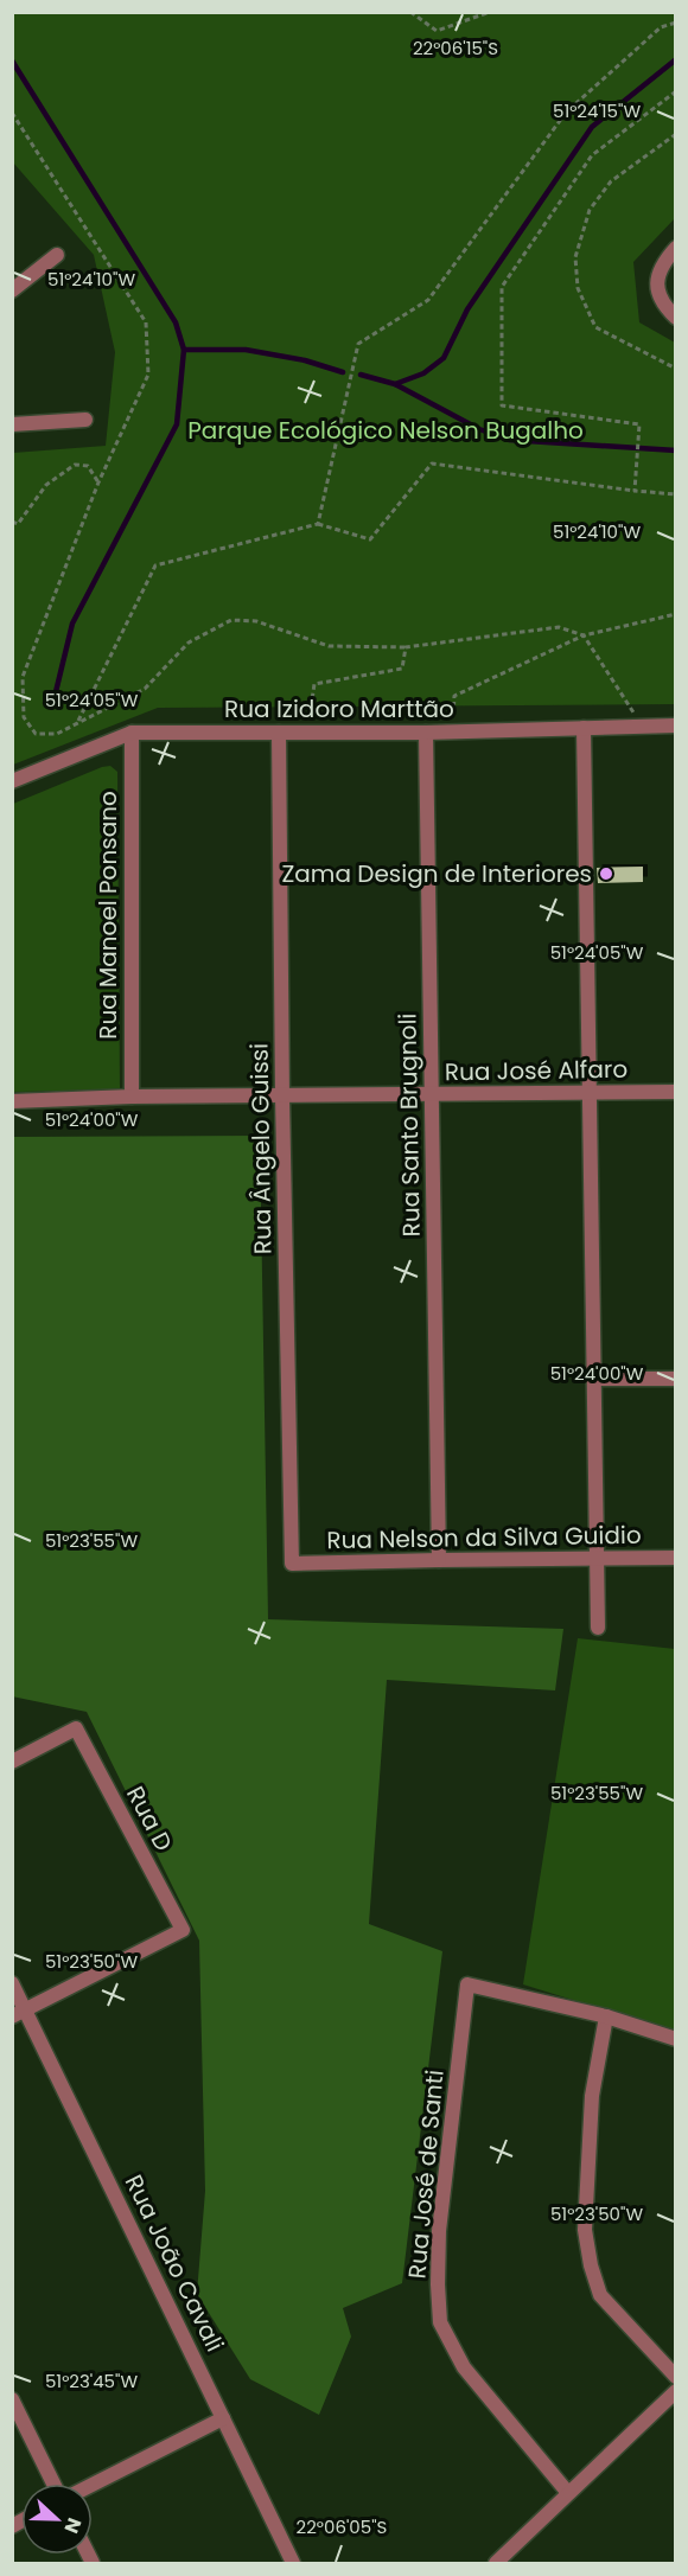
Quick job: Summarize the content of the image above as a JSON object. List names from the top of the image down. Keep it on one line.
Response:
{"streets":{"street":["Rua Izidoro Marttão","Rua Manoel Ponsano","Rua José Alfaro","Rua Santo Brugnoli","Rua Ângelo Guissi","Rua Nelson da Silva Guidio","Rua D","Rua José de Santi","Rua João Cavali"]},"crossings":[["Rua Izidoro Marttão","Rua Manoel Ponsano"],["Rua Izidoro Marttão","Rua Santo Brugnoli"],["Rua Izidoro Marttão","Rua Ângelo Guissi"],["Rua Manoel Ponsano","Rua José Alfaro"],["Rua José Alfaro","Rua Santo Brugnoli"],["Rua José Alfaro","Rua Ângelo Guissi"],["Rua Santo Brugnoli","Rua Nelson da Silva Guidio"],["Rua Ângelo Guissi","Rua Nelson da Silva Guidio"],["Rua D","Rua João Cavali"]],"parks":["Parque Ecológico Nelson Bugalho"],"places":["Zama Design de Interiores"],"north":"right","coordinates":["22°06'15\"S","51°24'15\"W","51°24'10\"W","51°24'05\"W","51°24'00\"W","51°23'55\"W","51°23'50\"W","51°23'45\"W","22°06'05\"S"]}
